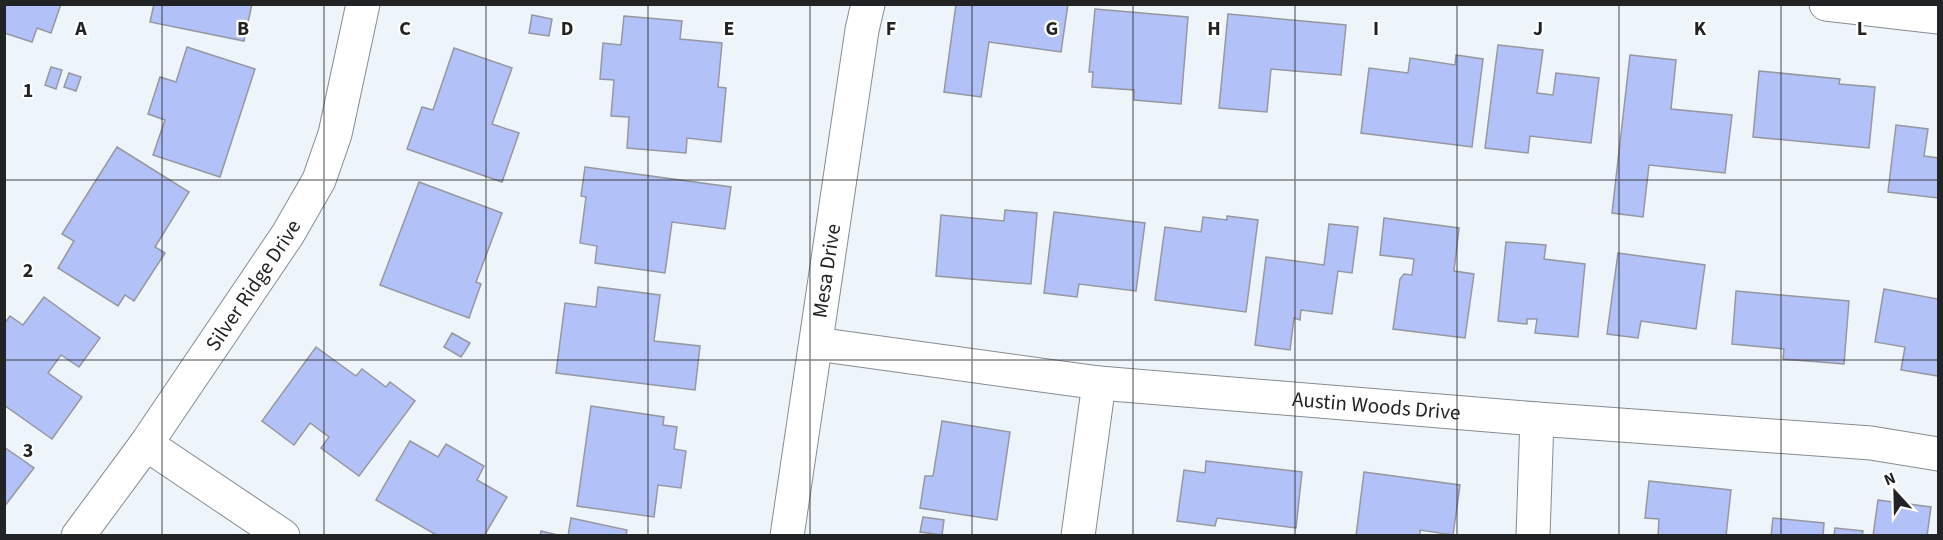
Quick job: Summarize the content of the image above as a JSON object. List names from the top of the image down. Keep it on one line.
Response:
{"streets":{"street":["Mesa Drive","Silver Ridge Drive","Austin Woods Drive"]},"crossings":[["Mesa Drive","Austin Woods Drive"]],"north":"top","grid":{"columns":["A","B","C","D","E","F","G","H","I","J","K","L"],"rows":["1","2","3"]}}
